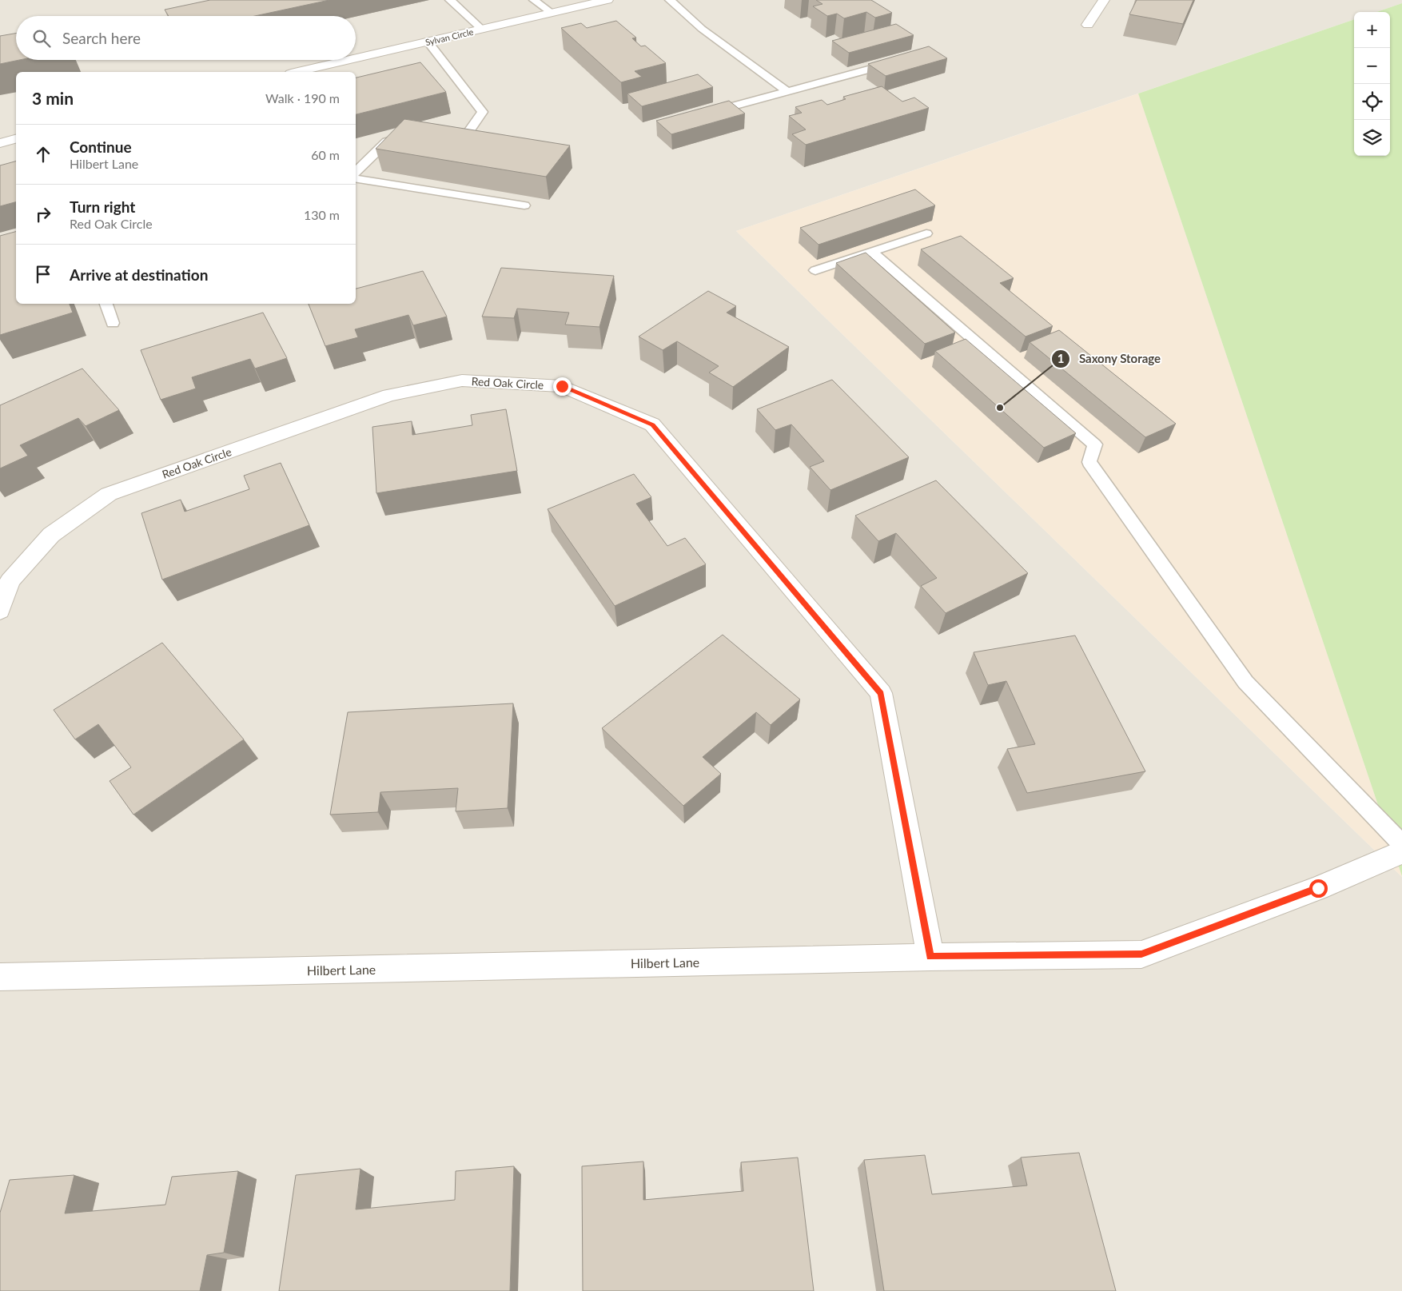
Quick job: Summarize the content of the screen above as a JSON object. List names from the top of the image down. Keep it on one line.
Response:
{"streets":{"street":["Sylvan Circle","Red Oak Circle","Hilbert Lane"]},"crossings":[["Red Oak Circle","Hilbert Lane"]],"places":["Saxony Storage"],"page":{"map_buttons":["+","−"],"search":"Search here","heading":["3 min","Walk · 190 m"],"list":[["Continue","Hilbert Lane","60 m"],["Turn right","Red Oak Circle","130 m"],"Arrive at destination"]}}
